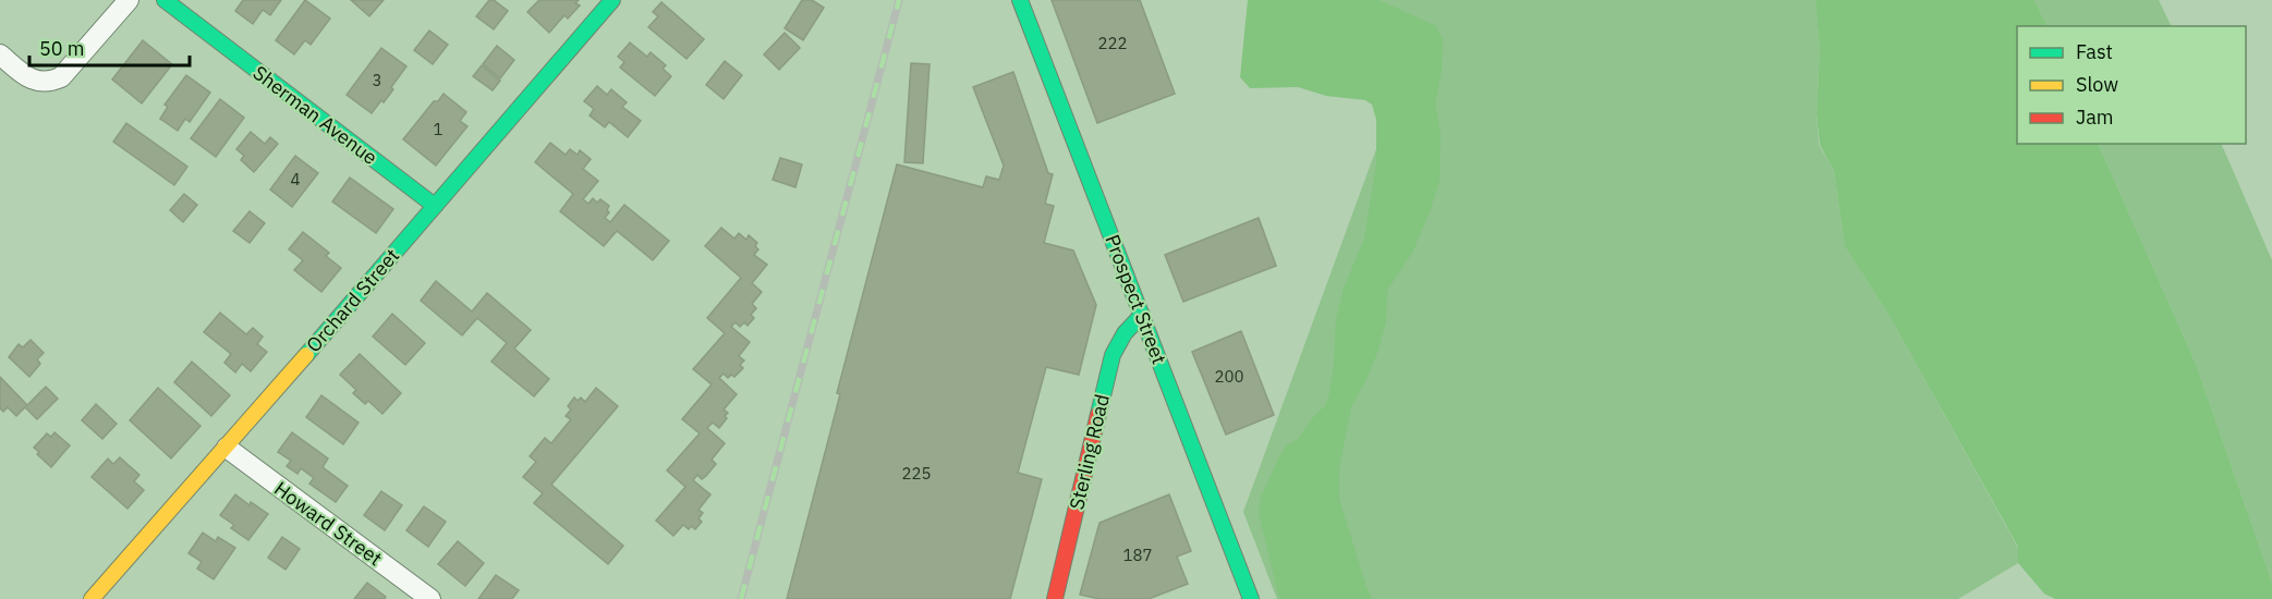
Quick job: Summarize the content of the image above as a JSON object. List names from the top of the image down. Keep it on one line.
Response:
{"streets":{"street":["Sherman Avenue","Prospect Street","Orchard Street","Sterling Road","Howard Street"]},"crossings":[["Sherman Avenue","Orchard Street"],["Prospect Street","Sterling Road"],["Orchard Street","Howard Street"]],"house_numbers":["222","3","1","4","200","225","187"],"legend":["Fast","Slow","Jam"],"scale_bar":"50 m"}
